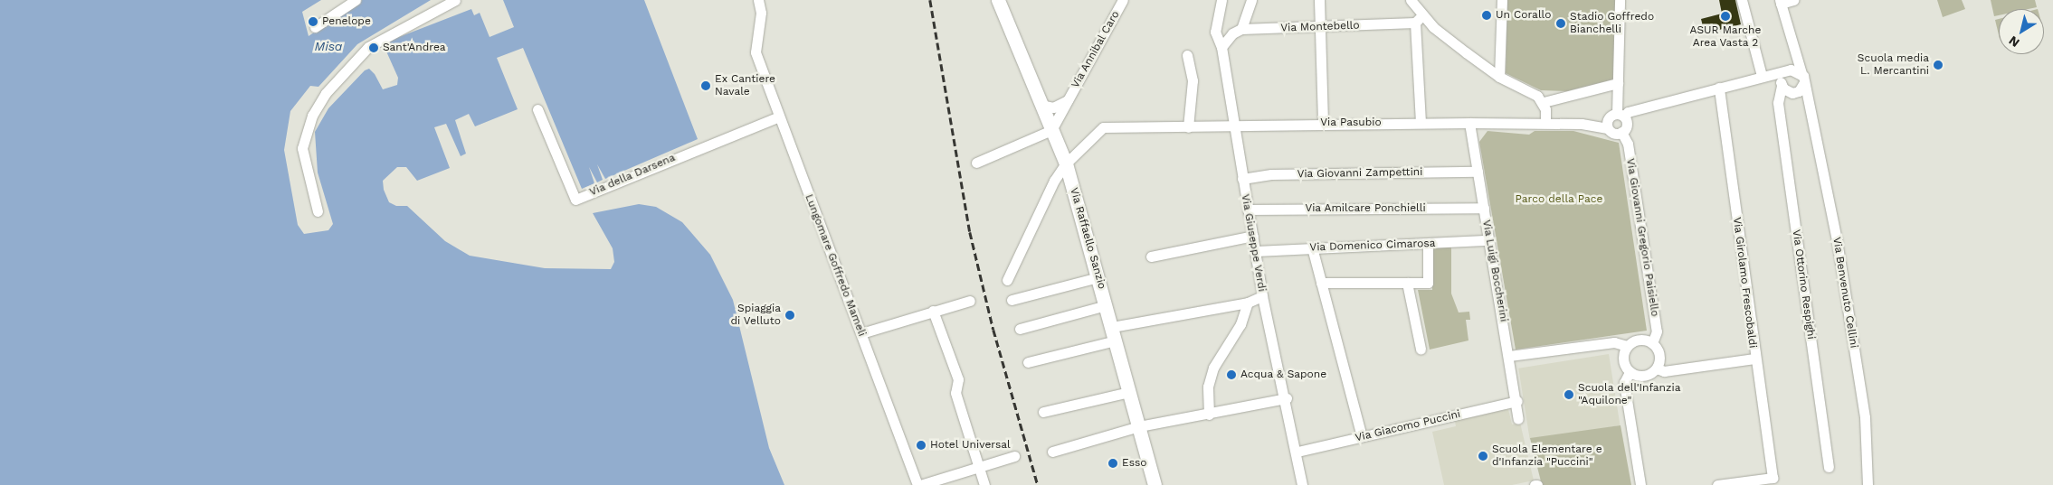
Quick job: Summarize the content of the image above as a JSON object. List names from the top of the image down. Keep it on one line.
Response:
{"streets":{"main road":["Via Raffaello Sanzio"],"street":["Via Montebello","Via Annibal Caro","Via Pasubio","Via Giovanni Zampettini","Via della Darsena","Via Amilcare Ponchielli","Via Giovanni Gregorio Paisiello","Via Giuseppe Verdi","Via Domenico Cimarosa","Lungomare Goffredo Mameli","Via Luigi Boccherini","Via Girolamo Frescobaldi","Via Ottorino Respighi","Via Benvenuto Cellini","Via Giacomo Puccini"]},"crossings":[["Via Annibal Caro","Via Raffaello Sanzio"],["Via Pasubio","Via Raffaello Sanzio"],["Via Pasubio","Via Giuseppe Verdi"],["Via Pasubio","Via Luigi Boccherini"],["Via Giovanni Zampettini","Via Giuseppe Verdi"],["Via Giovanni Zampettini","Via Luigi Boccherini"],["Via della Darsena","Lungomare Goffredo Mameli"],["Via Amilcare Ponchielli","Via Giuseppe Verdi"],["Via Amilcare Ponchielli","Via Luigi Boccherini"],["Via Giuseppe Verdi","Via Domenico Cimarosa"],["Via Giuseppe Verdi","Via Giacomo Puccini"],["Via Domenico Cimarosa","Via Luigi Boccherini"],["Via Luigi Boccherini","Via Giacomo Puccini"]],"water":["Misa"],"parks":["Parco della Pace"],"places":["Un Corallo","ASUR Marche Area Vasta 2","Penelope","Stadio Goffredo Bianchelli","Sant'Andrea","Scuola media L. Mercantini","Ex Cantiere Navale","Spiaggia di Velluto","Acqua & Sapone","Scuola dell'Infanzia \"Aquilone\"","Hotel Universal","Scuola Elementare e d'Infanzia \"Puccini\"","Esso"],"north":"bottom left"}
